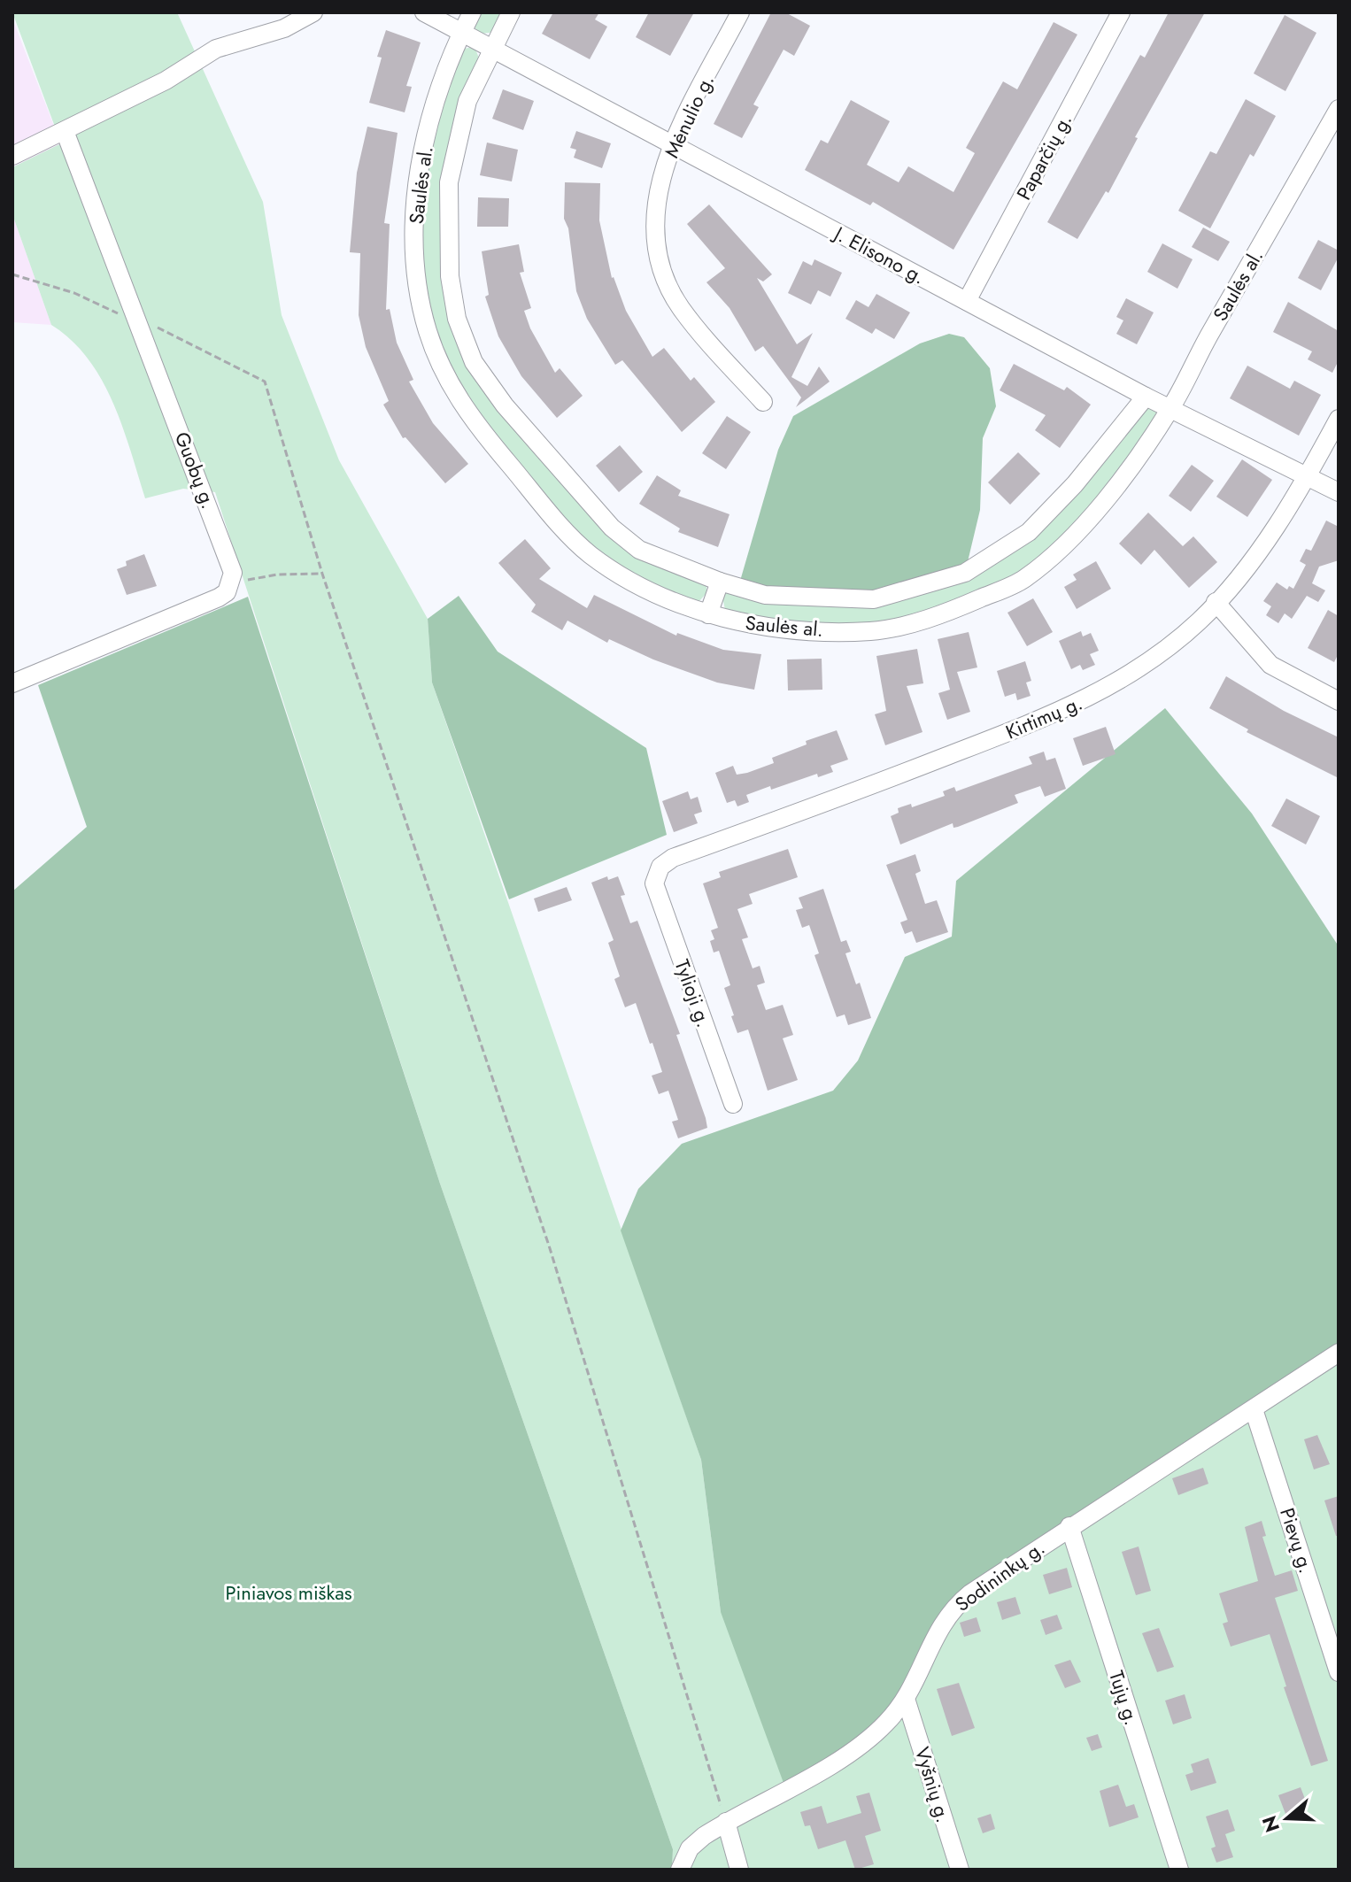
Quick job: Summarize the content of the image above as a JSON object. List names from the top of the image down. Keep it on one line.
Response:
{"streets":{"street":["Mėnulio g.","Paparčių g.","Saulės al.","J. Elisono g.","Guobų g.","Kirtimų g.","Tylioji g.","Pievų g.","Sodininkų g.","Tujų g.","Vyšnių g."]},"crossings":[["Mėnulio g.","J. Elisono g."],["Paparčių g.","J. Elisono g."],["Saulės al.","J. Elisono g."],["J. Elisono g.","Kirtimų g."],["Kirtimų g.","Tylioji g."],["Pievų g.","Sodininkų g."],["Sodininkų g.","Tujų g."],["Sodininkų g.","Vyšnių g."]],"parks":["Piniavos miškas"],"north":"left"}
